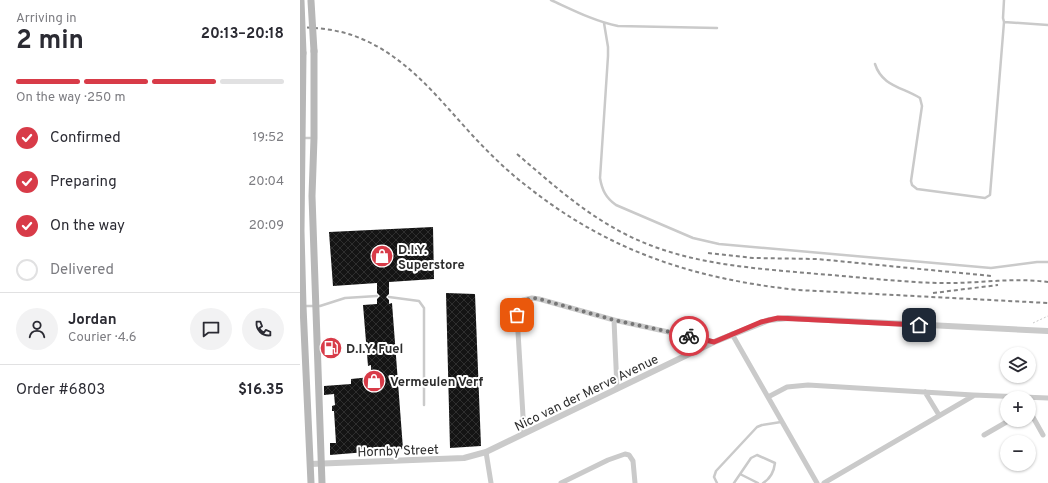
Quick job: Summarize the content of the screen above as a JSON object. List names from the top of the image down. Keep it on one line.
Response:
{"streets":{"street":["Nico van der Merve Avenue","Hornby Street"]},"crossings":[["Nico van der Merve Avenue","Hornby Street"]],"places":{"shop":["D.I.Y. Superstore","Vermeulen Verf"],"fuel station":["D.I.Y. Fuel"]},"page":{"heading":["2 min","Arriving in","20:13–20:18"],"panel":["Jordan","Courier · 4.6","Order #6803","$16.35"],"bar":"On the way · 250 m","list":[["Confirmed","19:52"],["Preparing","20:04"],["On the way","20:09"],"Delivered"],"map_buttons":["+","−"]}}
